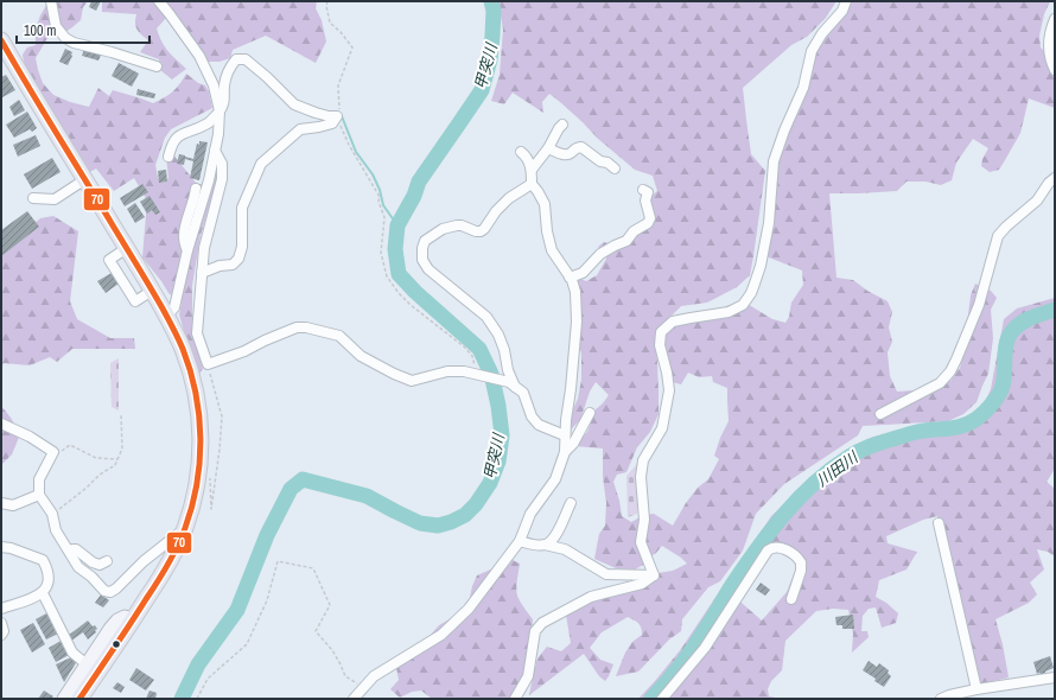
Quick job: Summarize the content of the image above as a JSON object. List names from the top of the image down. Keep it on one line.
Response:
{"water":["甲突川","川田川"],"lines":["transit line 70"],"scale_bar":"100 m"}
